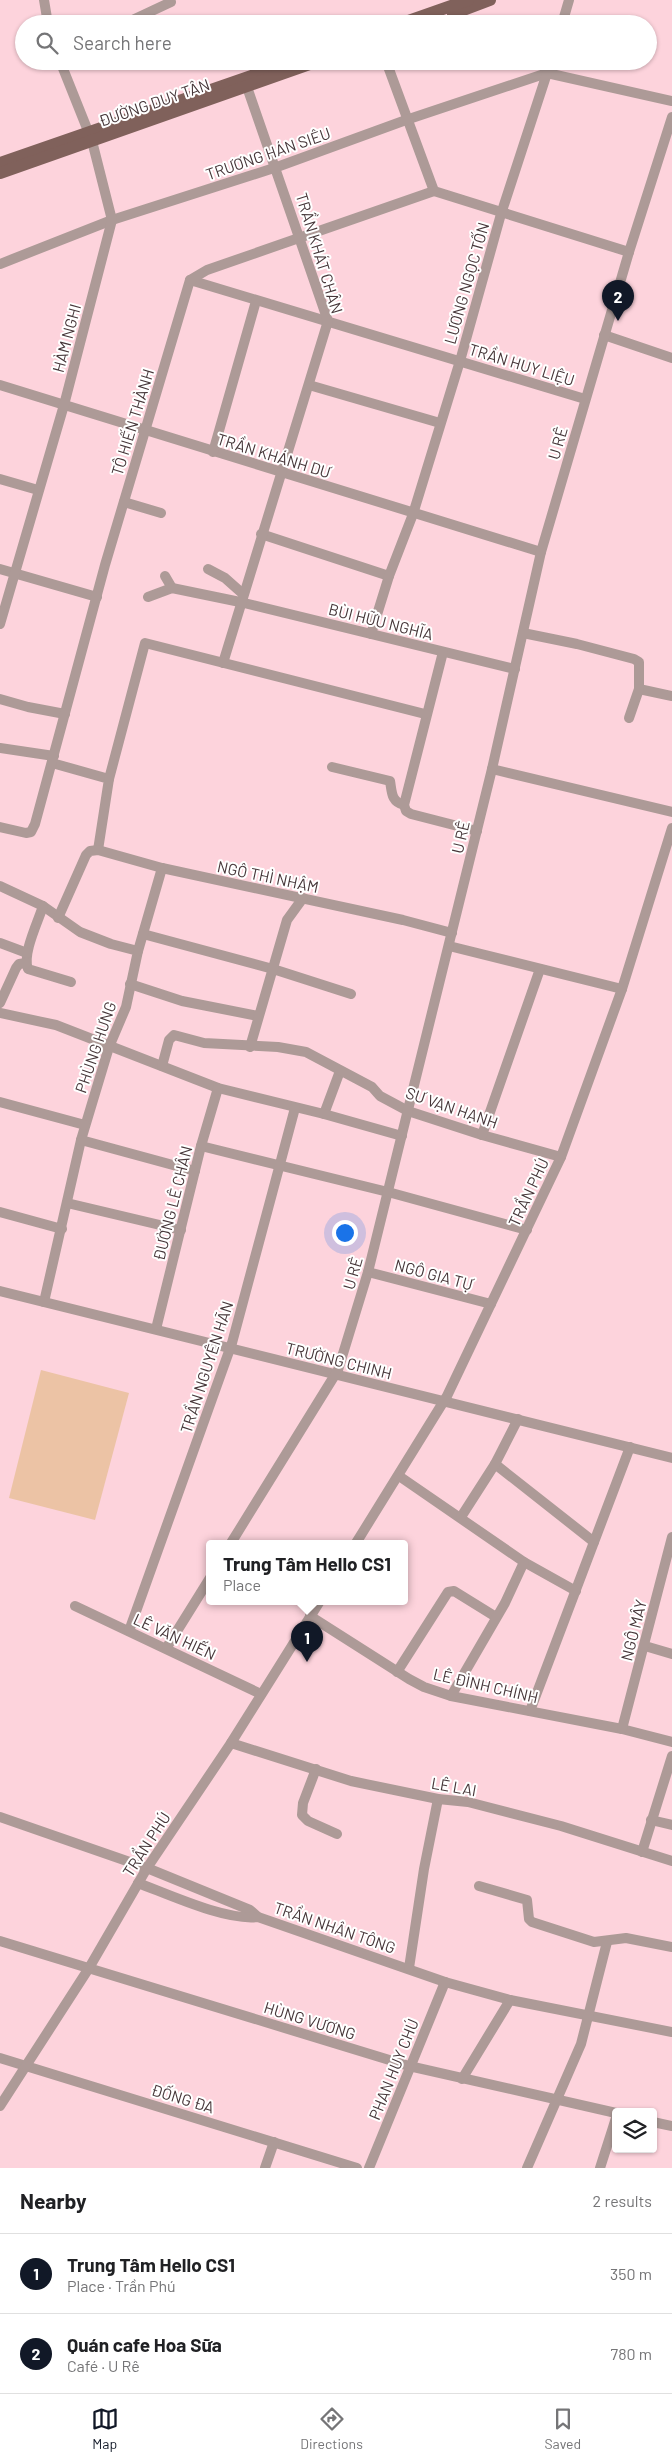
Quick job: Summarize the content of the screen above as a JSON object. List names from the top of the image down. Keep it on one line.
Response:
{"streets":{"main road":["ĐƯỜNG DUY TÂN"],"street":["TRƯƠNG HÁN SIÊU","TRẦN KHÁT CHÂN","LƯƠNG NGỌC TỐN","HÀM NGHI","TRẦN HUY LIỆU","TÔ HIẾN THÀNH","U RÊ","TRẦN KHÁNH DƯ","BÙI HỮU NGHĨA","NGÔ THÌ NHẬM","PHÙNG HƯNG","SƯ VẠN HẠNH","TRẦN PHÚ","ĐƯỜNG LÊ CHÂN","NGÔ GIA TỰ","TRƯỜNG CHINH","TRẦN NGUYÊN HÃN","NGÔ MÂY","LÊ VĂN HIẾN","LÊ ĐÌNH CHÍNH","LÊ LAI","TRẦN NHÂN TÔNG","HÙNG VƯƠNG","PHAN HUY CHÚ","ĐỐNG ĐA"]},"crossings":[["ĐƯỜNG DUY TÂN","TRẦN KHÁT CHÂN"],["ĐƯỜNG DUY TÂN","HÀM NGHI"],["TRƯƠNG HÁN SIÊU","TRẦN KHÁT CHÂN"],["TRƯƠNG HÁN SIÊU","LƯƠNG NGỌC TỐN"],["TRƯƠNG HÁN SIÊU","HÀM NGHI"],["TRẦN KHÁT CHÂN","TRẦN HUY LIỆU"],["TRẦN KHÁT CHÂN","TRẦN KHÁNH DƯ"],["TRẦN KHÁT CHÂN","BÙI HỮU NGHĨA"],["LƯƠNG NGỌC TỐN","TRẦN HUY LIỆU"],["LƯƠNG NGỌC TỐN","TRẦN KHÁNH DƯ"],["LƯƠNG NGỌC TỐN","BÙI HỮU NGHĨA"],["HÀM NGHI","TRẦN KHÁNH DƯ"],["TRẦN HUY LIỆU","TÔ HIẾN THÀNH"],["TRẦN HUY LIỆU","U RÊ"],["TÔ HIẾN THÀNH","TRẦN KHÁNH DƯ"],["U RÊ","TRẦN KHÁNH DƯ"],["U RÊ","BÙI HỮU NGHĨA"],["U RÊ","NGÔ THÌ NHẬM"],["U RÊ","SƯ VẠN HẠNH"],["U RÊ","NGÔ GIA TỰ"],["U RÊ","TRƯỜNG CHINH"],["PHÙNG HƯNG","TRƯỜNG CHINH"],["SƯ VẠN HẠNH","TRẦN PHÚ"],["TRẦN PHÚ","NGÔ GIA TỰ"],["TRẦN PHÚ","TRƯỜNG CHINH"],["TRẦN PHÚ","LÊ VĂN HIẾN"],["TRẦN PHÚ","LÊ ĐÌNH CHÍNH"],["TRẦN PHÚ","LÊ LAI"],["TRẦN PHÚ","TRẦN NHÂN TÔNG"],["TRẦN PHÚ","HÙNG VƯƠNG"],["TRẦN PHÚ","ĐỐNG ĐA"],["ĐƯỜNG LÊ CHÂN","TRƯỜNG CHINH"],["TRƯỜNG CHINH","TRẦN NGUYÊN HÃN"],["TRẦN NGUYÊN HÃN","LÊ VĂN HIẾN"],["NGÔ MÂY","LÊ ĐÌNH CHÍNH"],["TRẦN NHÂN TÔNG","PHAN HUY CHÚ"],["HÙNG VƯƠNG","PHAN HUY CHÚ"]],"page":{"search":"Search here","pins":["2","1"],"popup":["Trung Tâm Hello CS1","Place"],"heading":["Nearby","2 results"],"list":[{"mark":"1","name":"Trung Tâm Hello CS1","note":"Place · Trần Phú","value":"350 m"},{"mark":"2","name":"Quán cafe Hoa Sữa","note":"Café · U Rê","value":"780 m"}],"nav":["Map","Directions","Saved"]}}
